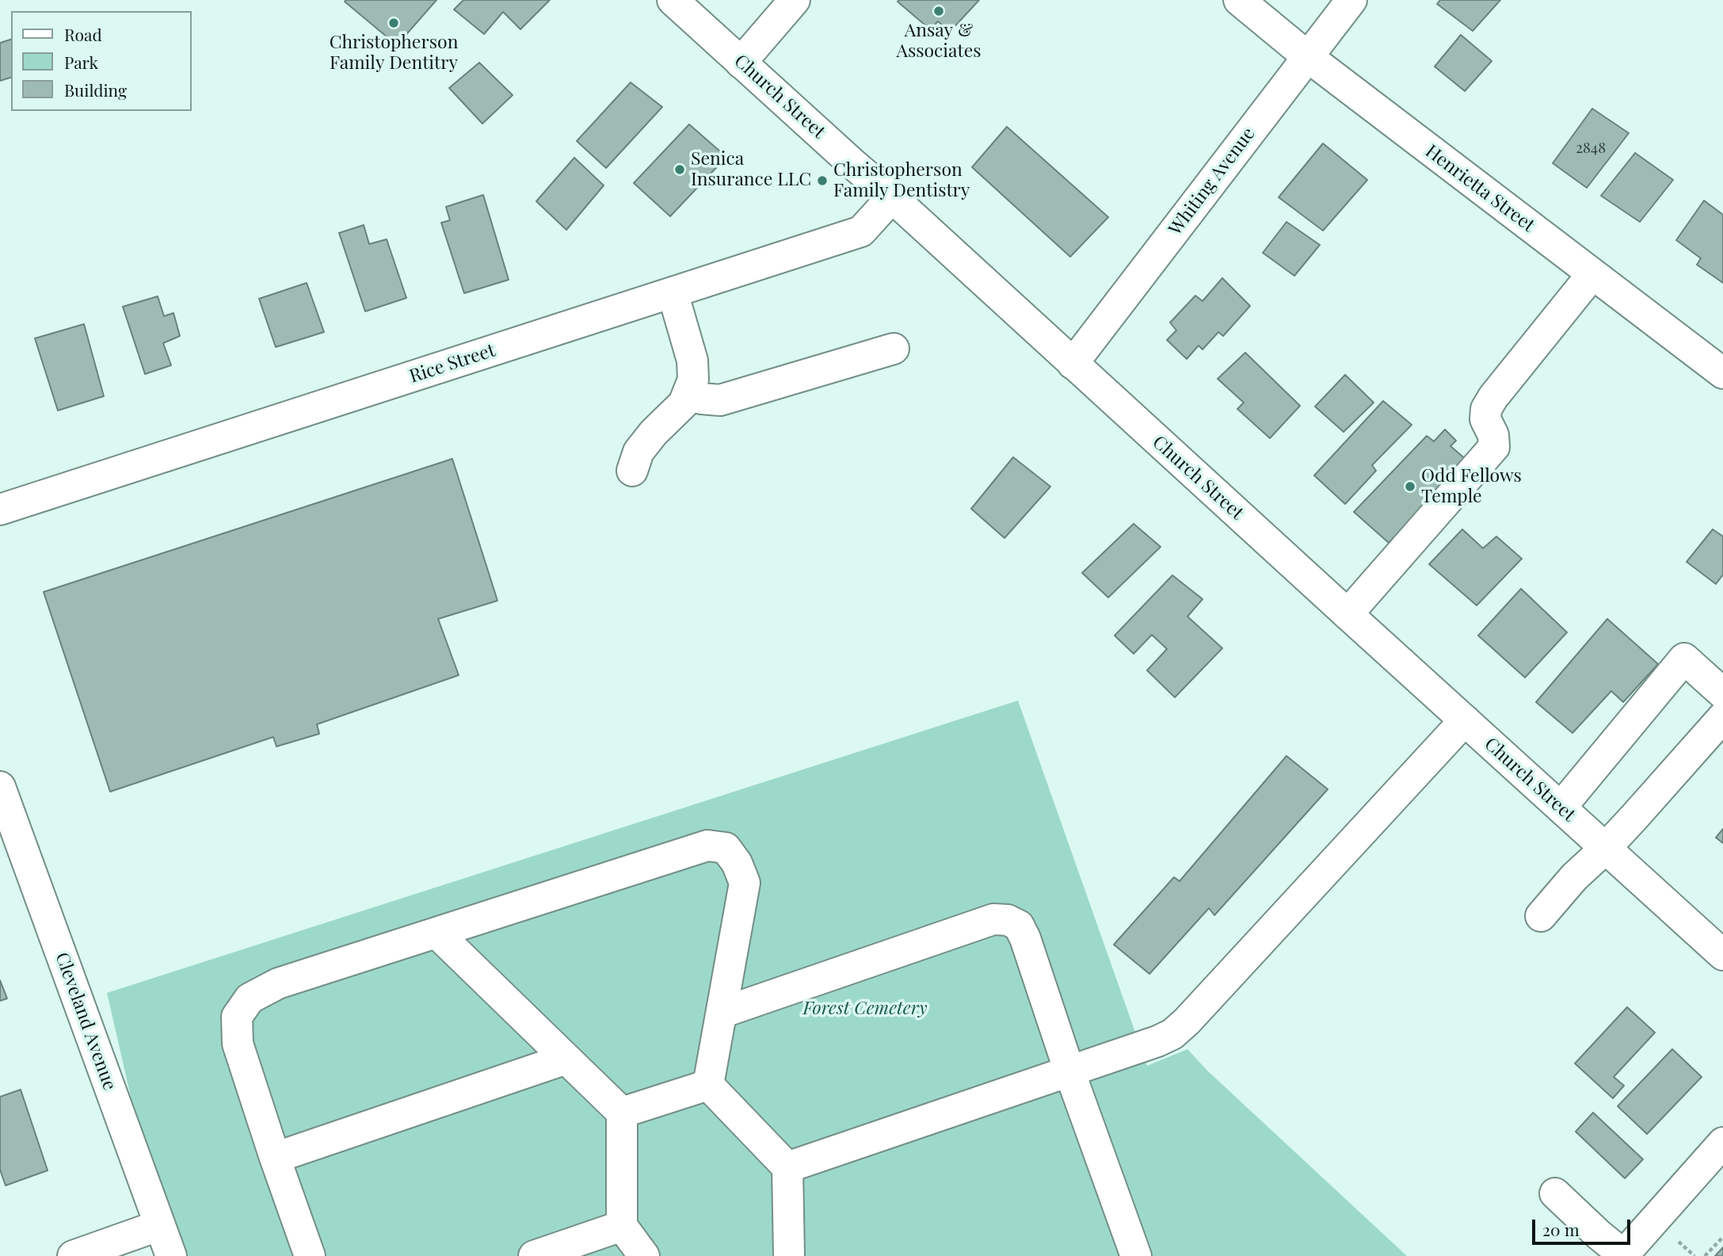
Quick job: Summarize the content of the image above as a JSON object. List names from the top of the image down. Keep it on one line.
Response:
{"streets":{"street":["Church Street","Whiting Avenue","Henrietta Street","Rice Street","Cleveland Avenue"]},"crossings":[["Church Street","Whiting Avenue"],["Church Street","Rice Street"],["Whiting Avenue","Henrietta Street"]],"parks":["Forest Cemetery"],"places":["Ansay & Associates","Christopherson Family Dentitry","Senica Insurance LLC","Christopherson Family Dentistry","Odd Fellows Temple"],"house_numbers":["2848"],"legend":["Road","Park","Building"],"scale_bar":"20 m"}
